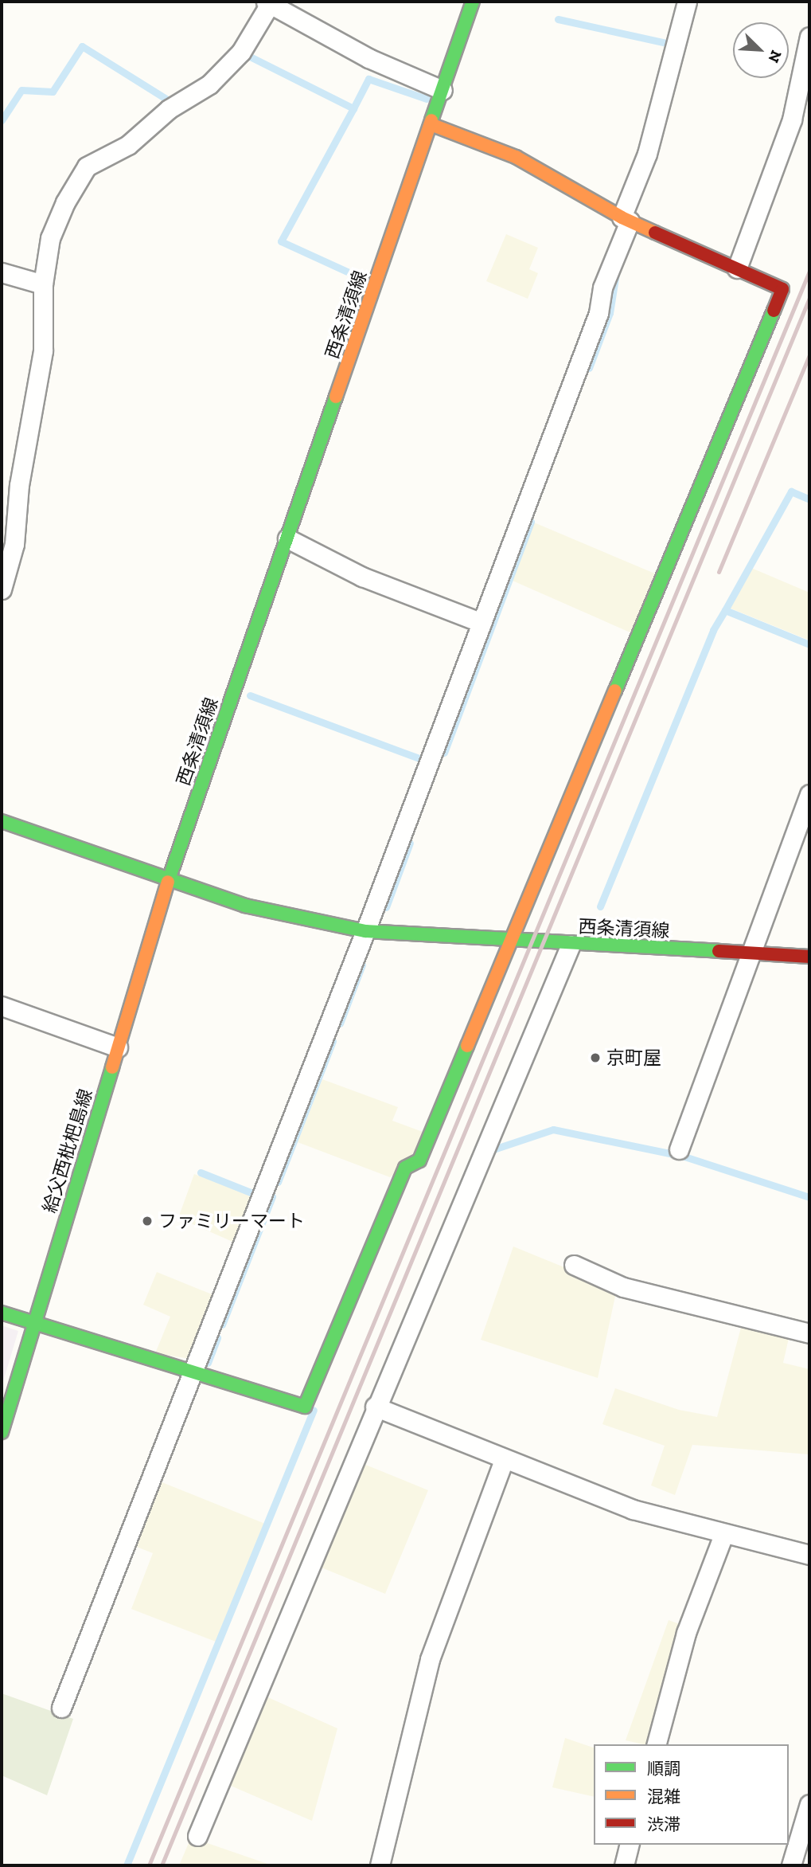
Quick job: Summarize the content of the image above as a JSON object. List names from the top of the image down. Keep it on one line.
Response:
{"streets":{"main road":["西条清須線","給父西枇杷島線"]},"crossings":[["西条清須線","給父西枇杷島線"]],"places":["京町屋","ファミリーマート"],"legend":["順調","混雑","渋滞"],"north":"bottom right"}
